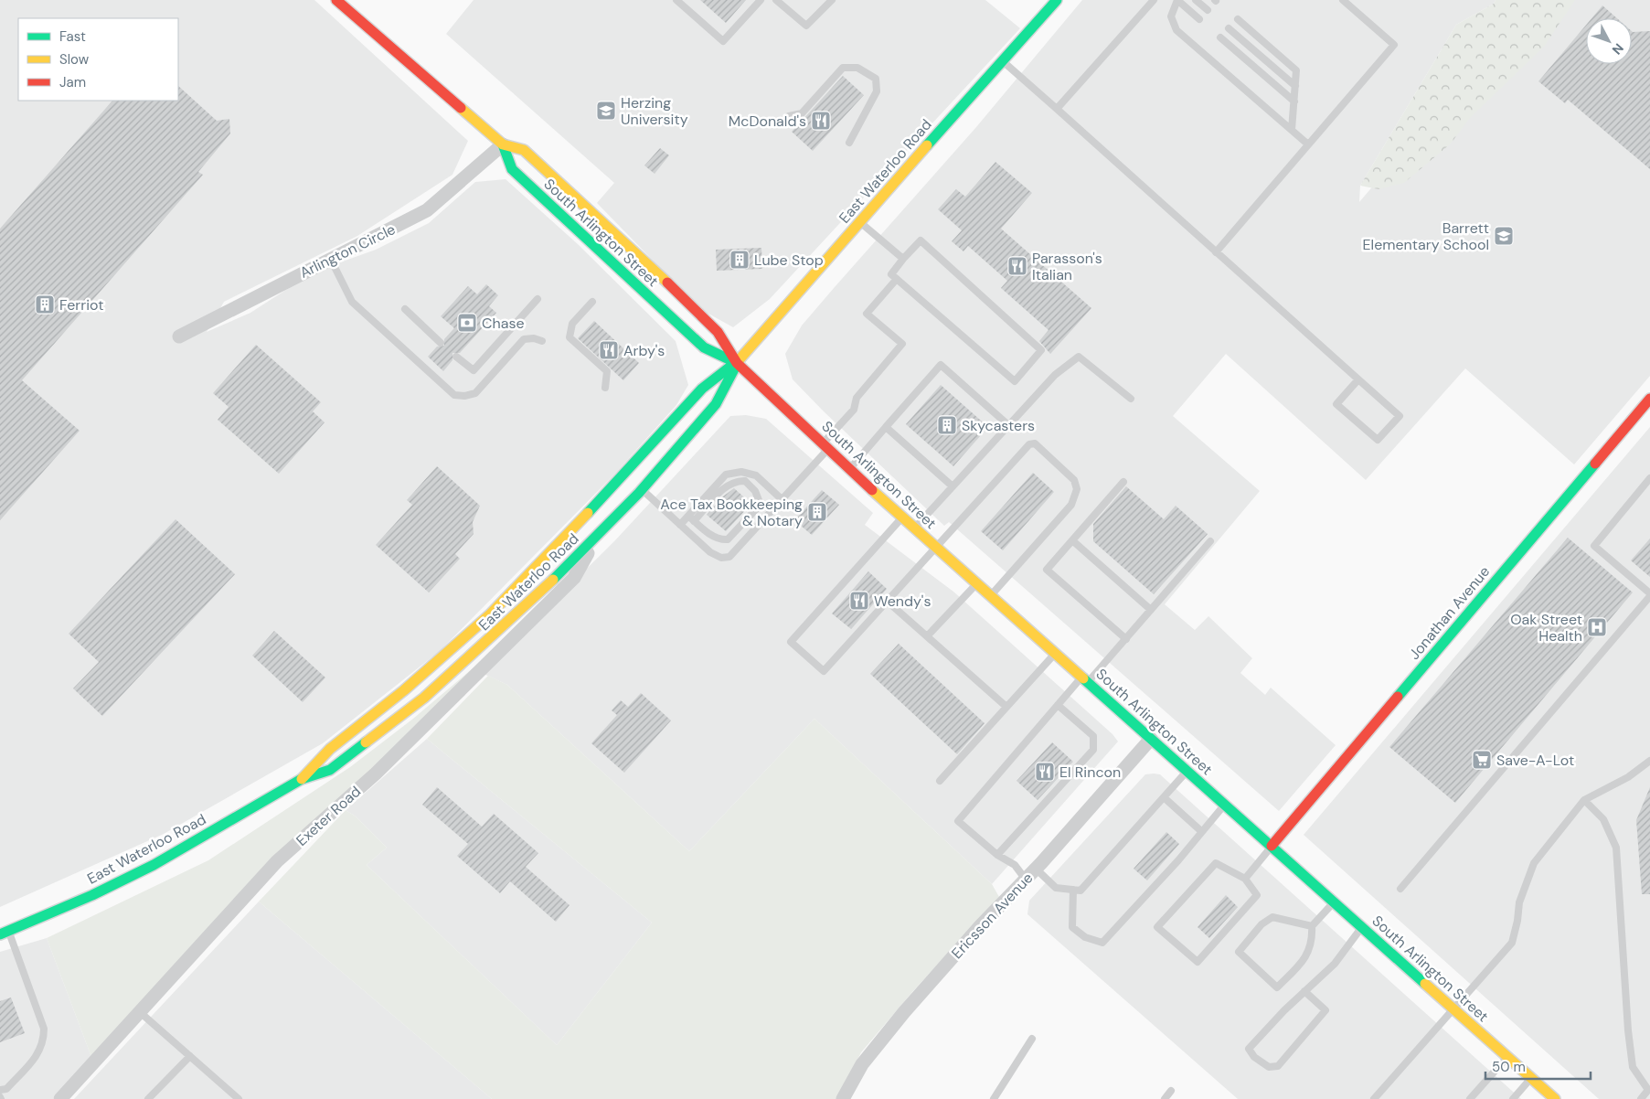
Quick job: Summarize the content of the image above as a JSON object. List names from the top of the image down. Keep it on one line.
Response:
{"streets":{"main road":["East Waterloo Road","South Arlington Street","Jonathan Avenue"],"street":["Arlington Circle","Exeter Road","Ericsson Avenue"]},"crossings":[["East Waterloo Road","South Arlington Street"],["East Waterloo Road","Exeter Road"],["South Arlington Street","Arlington Circle"],["South Arlington Street","Jonathan Avenue"],["South Arlington Street","Ericsson Avenue"]],"places":{"school or university":["Herzing University","Barrett Elementary School"],"restaurant":["McDonald's","Parasson's Italian","Arby's","Wendy's","El Rincon"],"building":["Lube Stop","Ferriot","Skycasters","Ace Tax Bookkeeping & Notary"],"bank":["Chase"],"hospital":["Oak Street Health"],"supermarket":["Save-A-Lot"]},"legend":["Fast","Slow","Jam"],"scale_bar":"50 m","north":"bottom right"}
